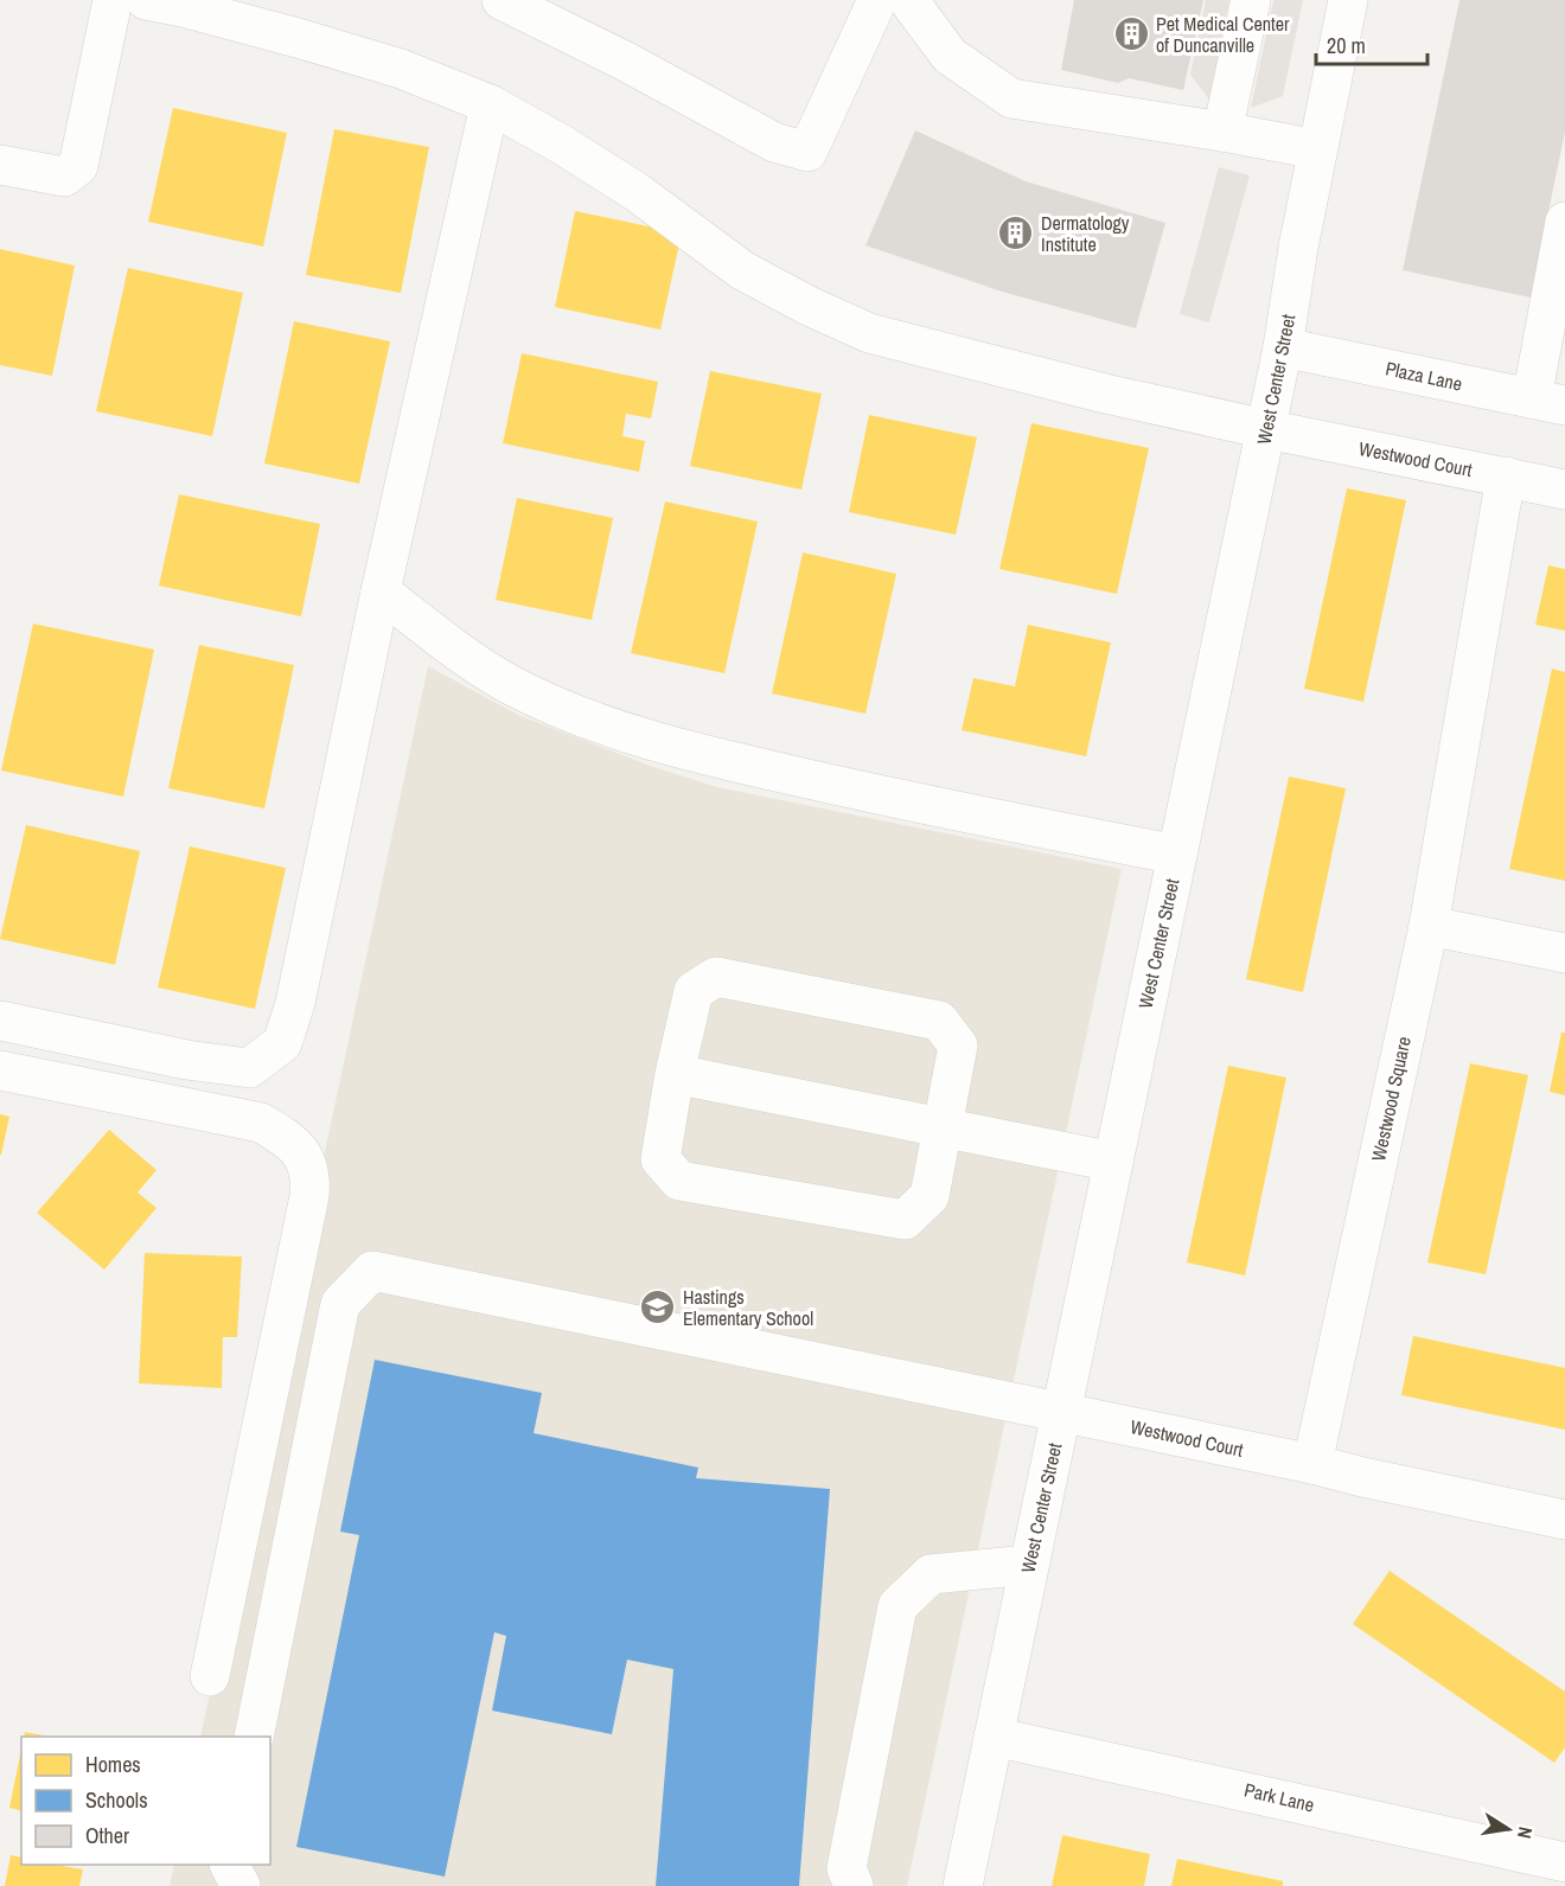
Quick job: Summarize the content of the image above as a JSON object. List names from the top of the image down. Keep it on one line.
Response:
{"streets":{"street":["Plaza Lane","West Center Street","Westwood Court","Westwood Square","Park Lane"]},"crossings":[["Plaza Lane","West Center Street"],["West Center Street","Westwood Court"],["West Center Street","Park Lane"],["Westwood Court","Westwood Square"]],"places":{"building":["Pet Medical Center of Duncanville","Dermatology Institute"],"school or university":["Hastings Elementary School"]},"legend":["Homes","Schools","Other"],"scale_bar":"20 m","north":"right"}
